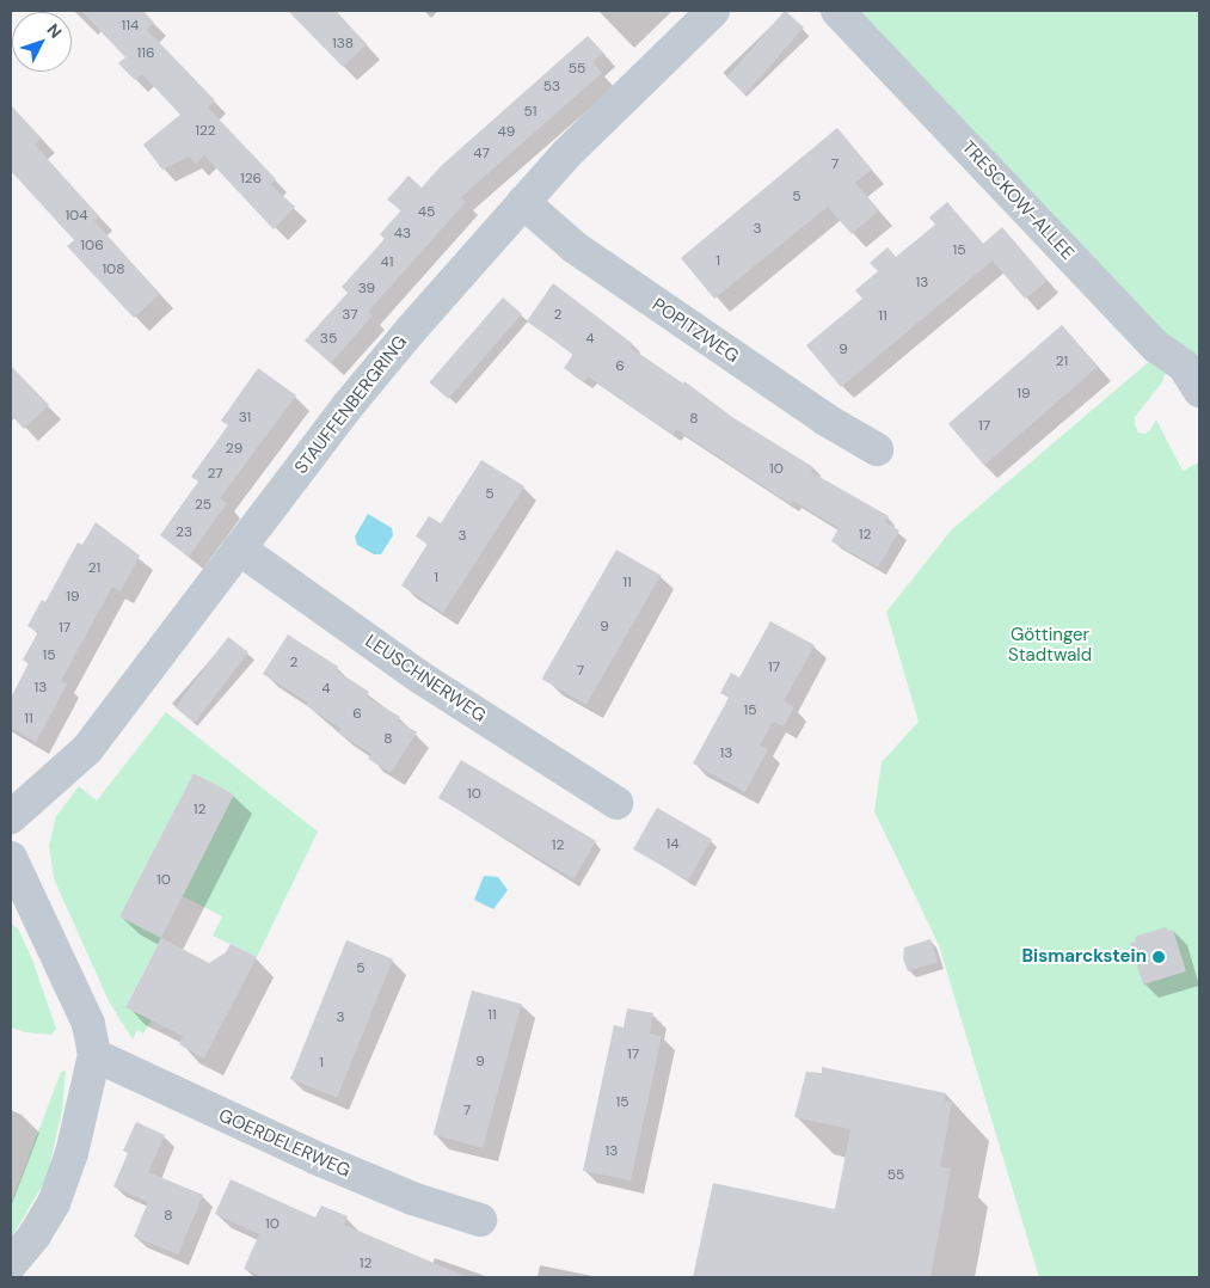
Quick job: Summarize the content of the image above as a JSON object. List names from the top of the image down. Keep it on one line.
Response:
{"streets":{"street":["TRESCKOW-ALLEE","POPITZWEG","STAUFFENBERGRING","LEUSCHNERWEG","GOERDELERWEG"]},"crossings":[["POPITZWEG","STAUFFENBERGRING"],["STAUFFENBERGRING","LEUSCHNERWEG"]],"parks":["Göttinger Stadtwald"],"places":["Bismarckstein"],"house_numbers":["114","138","116","55","53","51","122","49","47","7","126","5","45","104","3","43","106","15","1","41","108","13","39","37","2","11","35","4","9","21","6","19","31","8","17","29","10","27","5","25","23","12","3","21","1","11","19","9","17","15","2","17","7","13","4","15","6","11","8","13","10","12","14","12","10","5","11","3","17","9","1","15","7","13","55","8","10","12"],"north":"top right"}
